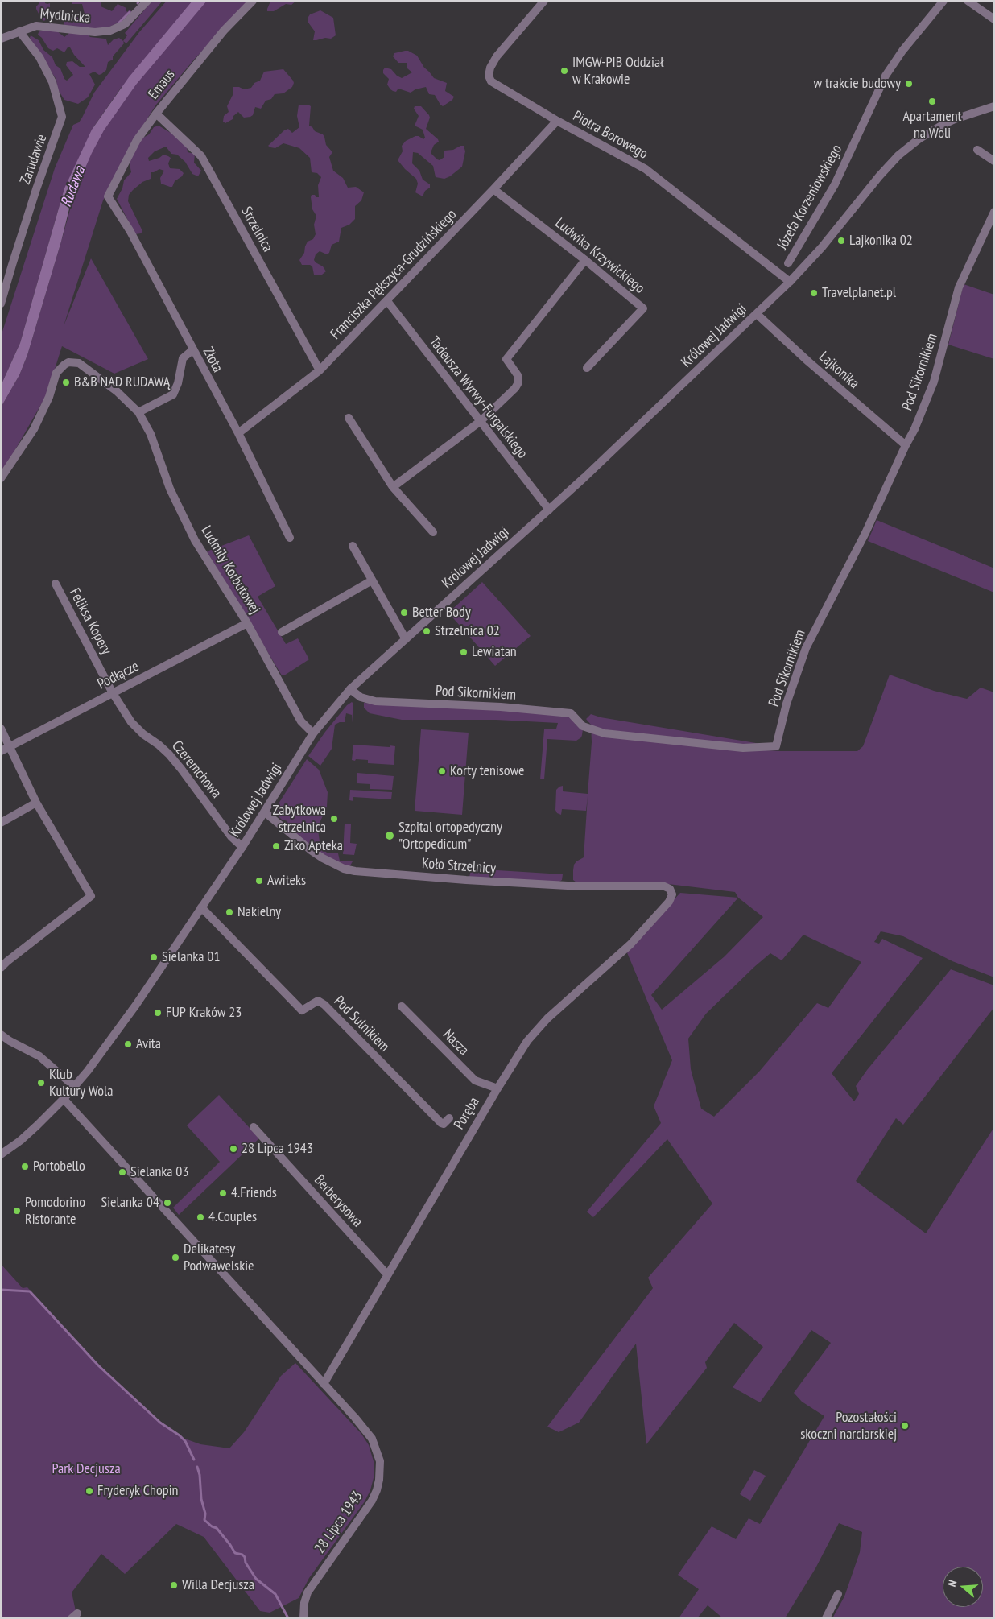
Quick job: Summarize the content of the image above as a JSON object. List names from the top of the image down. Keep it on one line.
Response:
{"streets":{"street":["Mydlnicka","Emaus","Piotra Borowego","Zarudawie","Józefa Korzeniowskiego","Strzelnica","Ludwika Krzywickiego","Franciszka Pększyca-Grudzińskiego","Królowej Jadwigi","Złota","Lajkonika","Pod Sikornikiem","Tadeusza Wyrwy-Furgalskiego","Ludmiły Korbutowej","Feliksa Kopery","Podłącze","Czeremchowa","Koło Strzelnicy","Pod Sulnikiem","Nasza","Poręba","Berberysowa","28 Lipca 1943"]},"crossings":[["Mydlnicka","Zarudawie"],["Emaus","Strzelnica"],["Emaus","Złota"],["Piotra Borowego","Franciszka Pększyca-Grudzińskiego"],["Piotra Borowego","Królowej Jadwigi"],["Strzelnica","Franciszka Pększyca-Grudzińskiego"],["Ludwika Krzywickiego","Franciszka Pększyca-Grudzińskiego"],["Franciszka Pększyca-Grudzińskiego","Złota"],["Franciszka Pększyca-Grudzińskiego","Tadeusza Wyrwy-Furgalskiego"],["Królowej Jadwigi","Lajkonika"],["Królowej Jadwigi","Pod Sikornikiem"],["Królowej Jadwigi","Tadeusza Wyrwy-Furgalskiego"],["Królowej Jadwigi","Ludmiły Korbutowej"],["Królowej Jadwigi","Czeremchowa"],["Królowej Jadwigi","Koło Strzelnicy"],["Królowej Jadwigi","Pod Sulnikiem"],["Królowej Jadwigi","28 Lipca 1943"],["Lajkonika","Pod Sikornikiem"],["Ludmiły Korbutowej","Podłącze"],["Feliksa Kopery","Podłącze"],["Feliksa Kopery","Czeremchowa"],["Podłącze","Czeremchowa"],["Koło Strzelnicy","Poręba"],["Nasza","Poręba"],["Poręba","Berberysowa"],["Poręba","28 Lipca 1943"]],"water":["Rudawa"],"parks":["Park Decjusza"],"places":["IMGW-PIB Oddział w Krakowie","w trakcie budowy","Apartament na Woli","Lajkonika 02","Travelplanet.pl","B&B NAD RUDAWĄ","Better Body","Strzelnica 02","Lewiatan","Korty tenisowe","Zabytkowa strzelnica","Szpital ortopedyczny \"Ortopedicum\"","Ziko Apteka","Awiteks","Nakielny","Sielanka 01","FUP Kraków 23","Avita","Klub Kultury Wola","28 Lipca 1943","Portobello","Sielanka 03","4.Friends","Sielanka 04","Pomodorino Ristorante","4.Couples","Delikatesy Podwawelskie","Pozostałości skoczni narciarskiej","Fryderyk Chopin","Willa Decjusza"],"north":"left"}
